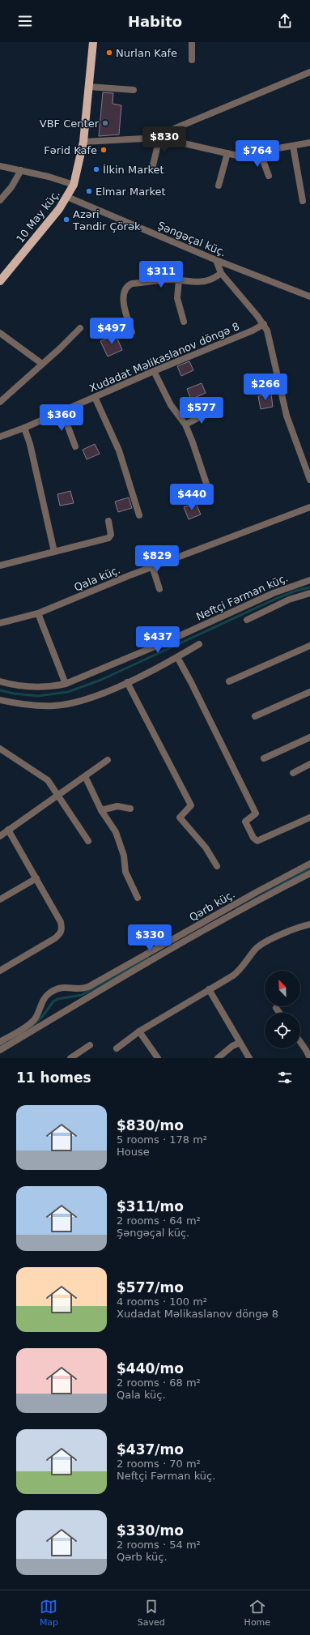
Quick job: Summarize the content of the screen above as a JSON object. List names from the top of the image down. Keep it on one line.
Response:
{"streets":{"main road":["10 May küç."],"street":["Şəngəçal küç.","Xudadat Məlikaslanov döngə 8","Qala küç.","Neftçi Fərman küç.","Qərb küç."]},"crossings":[["10 May küç.","Şəngəçal küç."]],"places":["Nurlan Kafe","VBF Center","Fərid Kafe","İlkin Market","Elmar Market","Azəri Təndir Çörək"],"north":"top left","page":{"header":"Habito","price":["$830","$764","$311","$497","$266","$577","$360","$440","$829","$437","$330"],"heading":"11 homes","list":[{"name":"$830/mo","note":"5 rooms · 178 m² · House"},{"name":"$311/mo","note":"2 rooms · 64 m² · Şəngəçal küç."},{"name":"$577/mo","note":"4 rooms · 100 m² · Xudadat Məlikaslanov döngə 8"},{"name":"$440/mo","note":"2 rooms · 68 m² · Qala küç."},{"name":"$437/mo","note":"2 rooms · 70 m² · Neftçi Fərman küç."},{"name":"$330/mo","note":"2 rooms · 54 m² · Qərb küç."}],"tabs":["Map","Saved","Home"]}}
